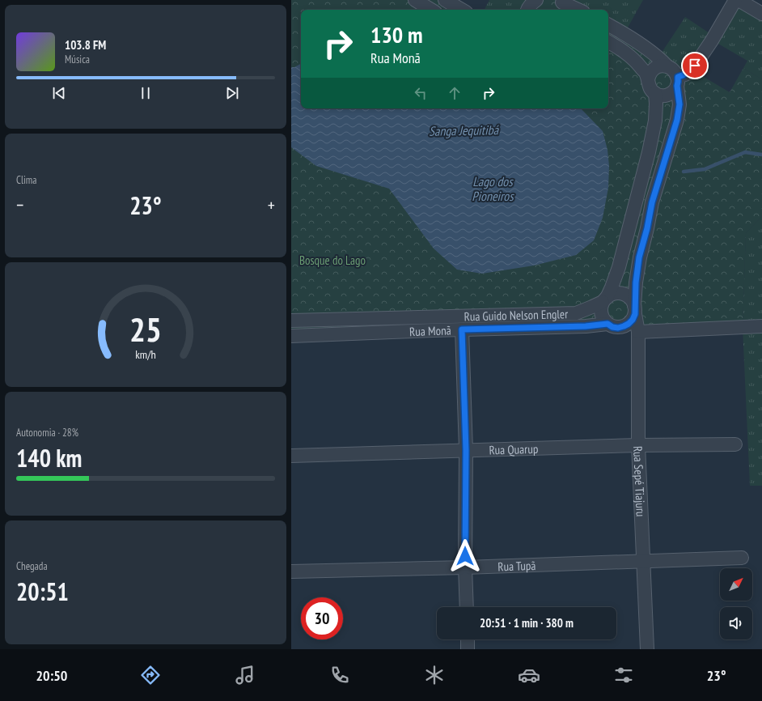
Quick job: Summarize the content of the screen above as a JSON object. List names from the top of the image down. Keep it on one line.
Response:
{"streets":{"street":["Rua Guido Nelson Engler","Rua Monã","Rua Quarup","Rua Sepé Tiajuru","Rua Tupã"]},"crossings":[["Rua Guido Nelson Engler","Rua Monã"],["Rua Guido Nelson Engler","Rua Sepé Tiajuru"],["Rua Monã","Rua Sepé Tiajuru"],["Rua Quarup","Rua Sepé Tiajuru"],["Rua Sepé Tiajuru","Rua Tupã"]],"water":["Sanga Jequitibá","Lago dos Pioneiros"],"parks":["Bosque do Lago"],"north":"top right","page":{"turn":["130 m","Rua Monã"],"song":["103.8 FM","Música"],"tile":["Clima",["Autonomia · 28%","140 km"],["Chegada","20:51"]],"heat":["−","23°","+"],"limit":"30","trip":"20:51 · 1 min · 380 m","tabs":["20:50","23°"],"gauge":["25","km/h"]}}
